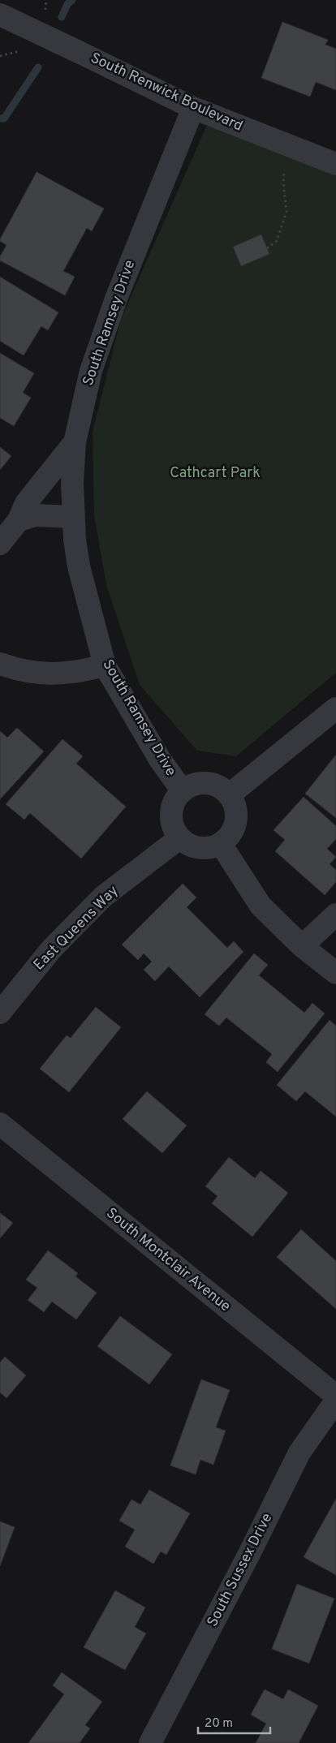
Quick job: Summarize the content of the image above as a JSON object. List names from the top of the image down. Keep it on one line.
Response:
{"streets":{"street":["South Renwick Boulevard","South Ramsey Drive","East Queens Way","South Montclair Avenue","South Sussex Drive"]},"crossings":[["South Renwick Boulevard","South Ramsey Drive"],["South Ramsey Drive","East Queens Way"]],"parks":["Cathcart Park"],"scale_bar":"20 m"}
